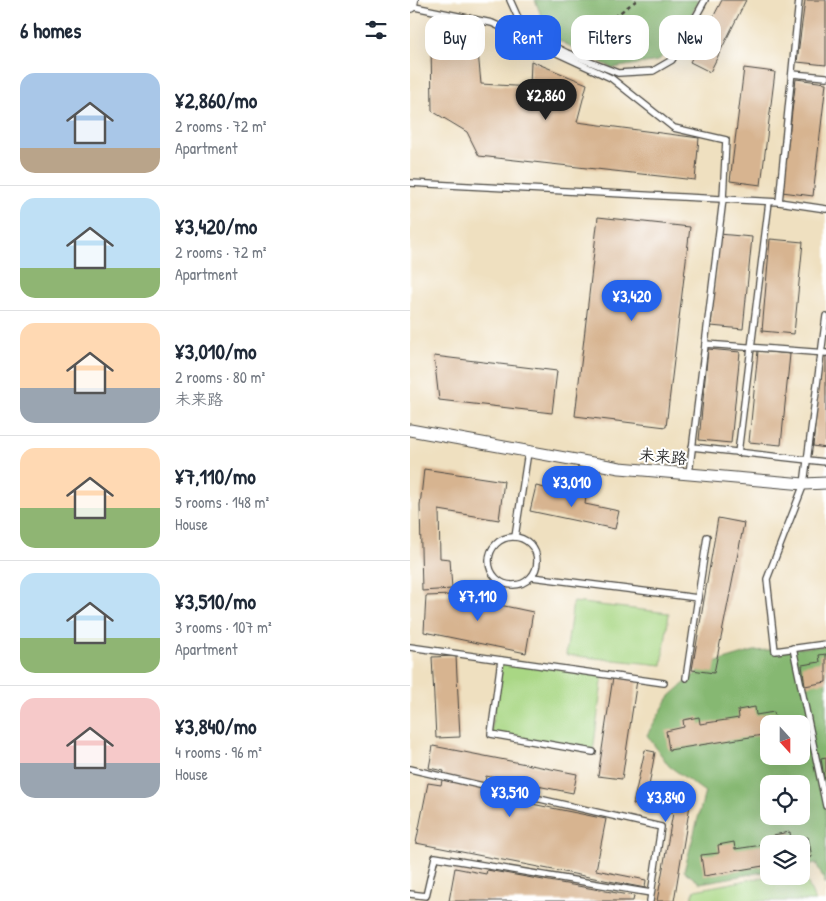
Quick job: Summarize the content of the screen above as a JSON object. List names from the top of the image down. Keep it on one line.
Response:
{"streets":{"street":["未来路"]},"north":"bottom","page":{"heading":"6 homes","chip":["Buy","Rent","Filters","New"],"list":[{"name":"¥2,860/mo","note":"2 rooms · 72 m² · Apartment"},{"name":"¥3,420/mo","note":"2 rooms · 72 m² · Apartment"},{"name":"¥3,010/mo","note":"2 rooms · 80 m² · 未来路"},{"name":"¥7,110/mo","note":"5 rooms · 148 m² · House"},{"name":"¥3,510/mo","note":"3 rooms · 107 m² · Apartment"},{"name":"¥3,840/mo","note":"4 rooms · 96 m² · House"}],"price":["¥2,860","¥3,420","¥3,010","¥7,110","¥3,510","¥3,840"]}}
